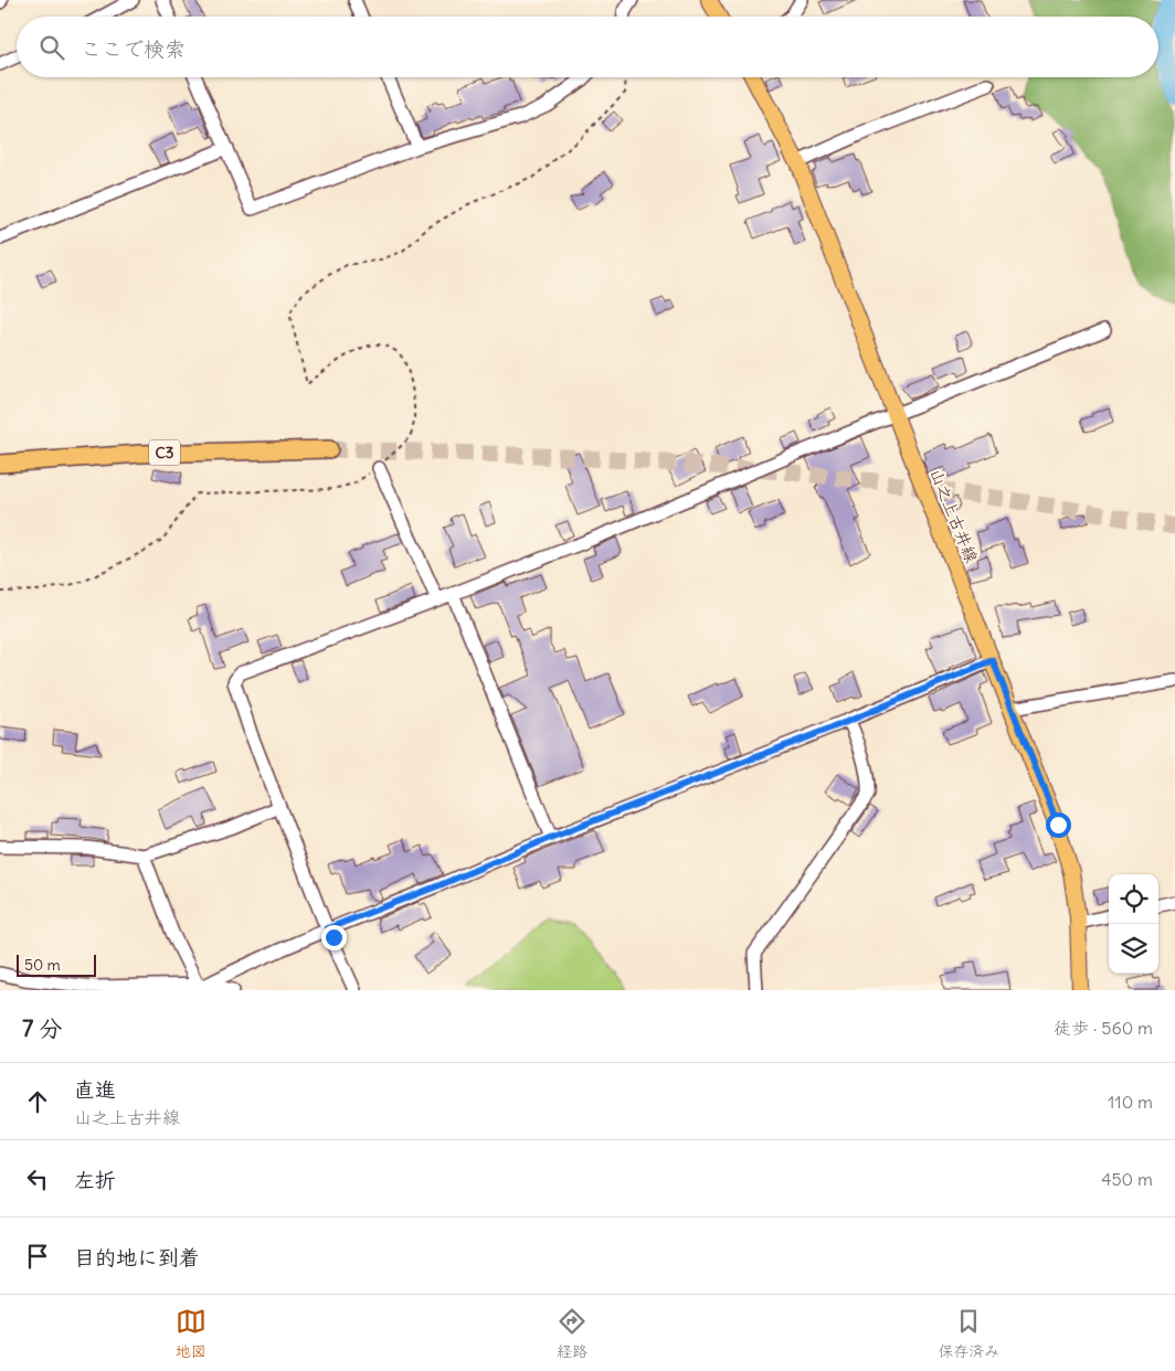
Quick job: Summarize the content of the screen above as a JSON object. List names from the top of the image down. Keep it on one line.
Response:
{"streets":{"highway":["C3"],"main road":["山之上古井線"]},"scale_bar":"50 m","page":{"search":"ここで検索","scale":"50 m","heading":["7 分","徒歩 · 560 m"],"list":[["直進","山之上古井線","110 m"],["左折","450 m"],"目的地に到着"],"nav":["地図","経路","保存済み"]}}
